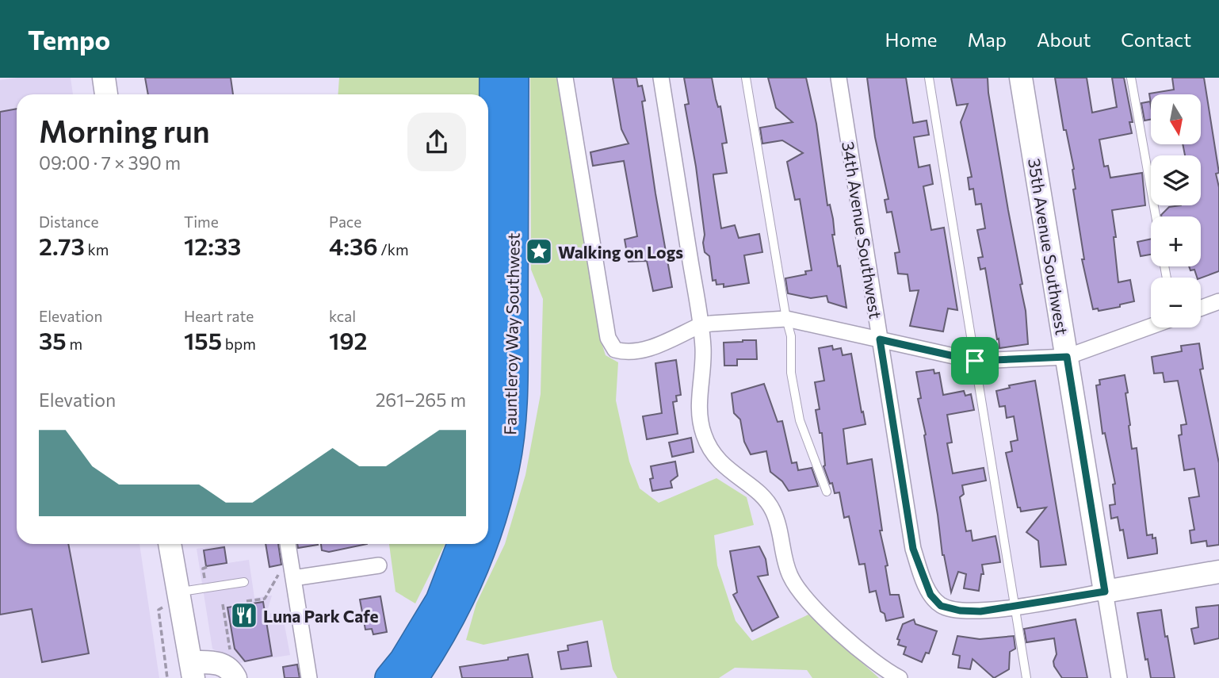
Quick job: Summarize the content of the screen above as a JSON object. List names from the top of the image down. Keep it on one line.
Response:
{"streets":{"highway":["Fauntleroy Way Southwest"],"street":["34th Avenue Southwest","35th Avenue Southwest"]},"places":{"place":["Walking on Logs"],"restaurant":["Luna Park Cafe"]},"north":"bottom","page":{"header":"Tempo","nav":["Home","Map","About","Contact"],"map_buttons":["+","−"],"heading":["Morning run","09:00 · 7 × 390 m"],"stats":[["Distance","2.73 km"],["Time","12:33"],["Pace","4:36 /km"],["Elevation","35 m"],["Heart rate","155 bpm"],["kcal","192"]],"chart":["Elevation","261–265 m"]}}
